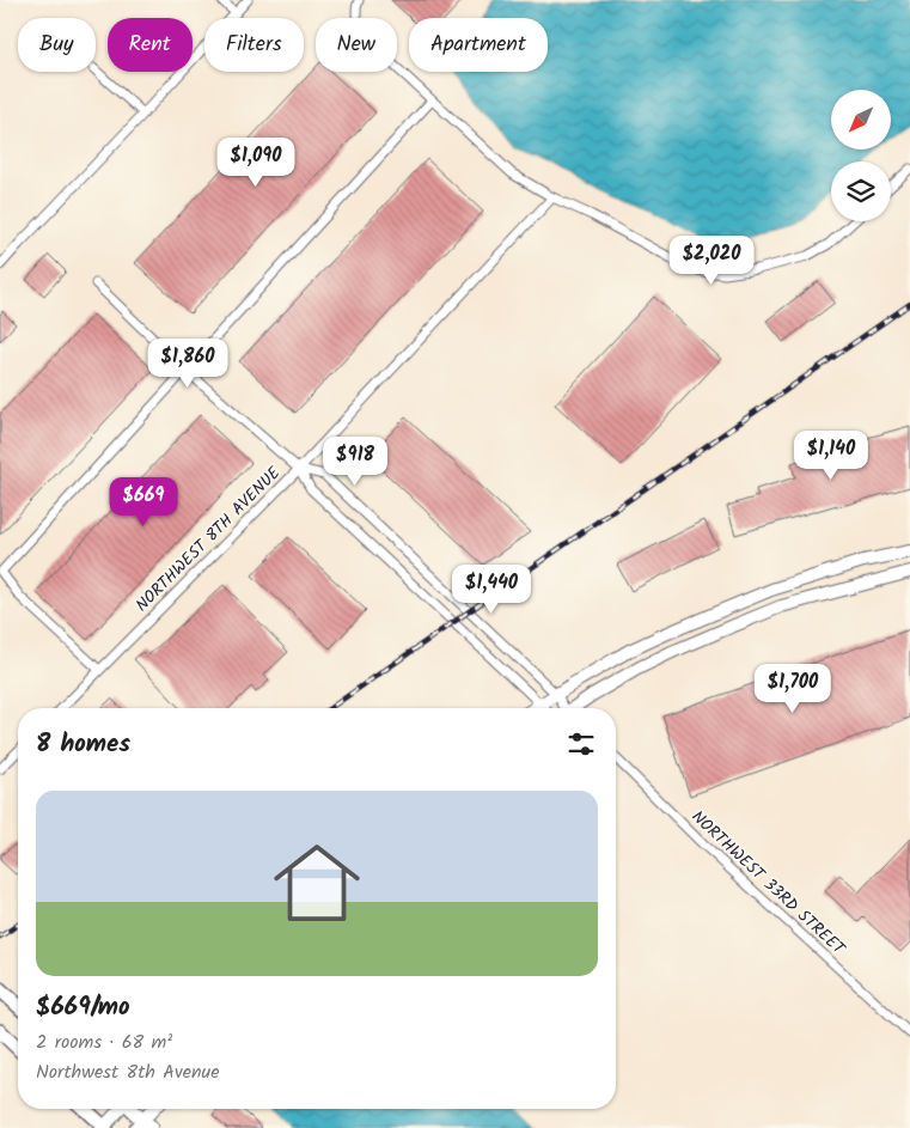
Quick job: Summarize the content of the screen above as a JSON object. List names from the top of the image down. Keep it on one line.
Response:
{"streets":{"street":["NORTHWEST 8TH AVENUE","NORTHWEST 33RD STREET"]},"north":"bottom left","page":{"chip":["Buy","Rent","Filters","New","Apartment"],"price":["$1,090","$2,020","$1,860","$1,140","$918","$669","$1,440","$1,700"],"heading":"8 homes","list":[{"name":"$669/mo","note":"2 rooms · 68 m² · Northwest 8th Avenue"}]}}
